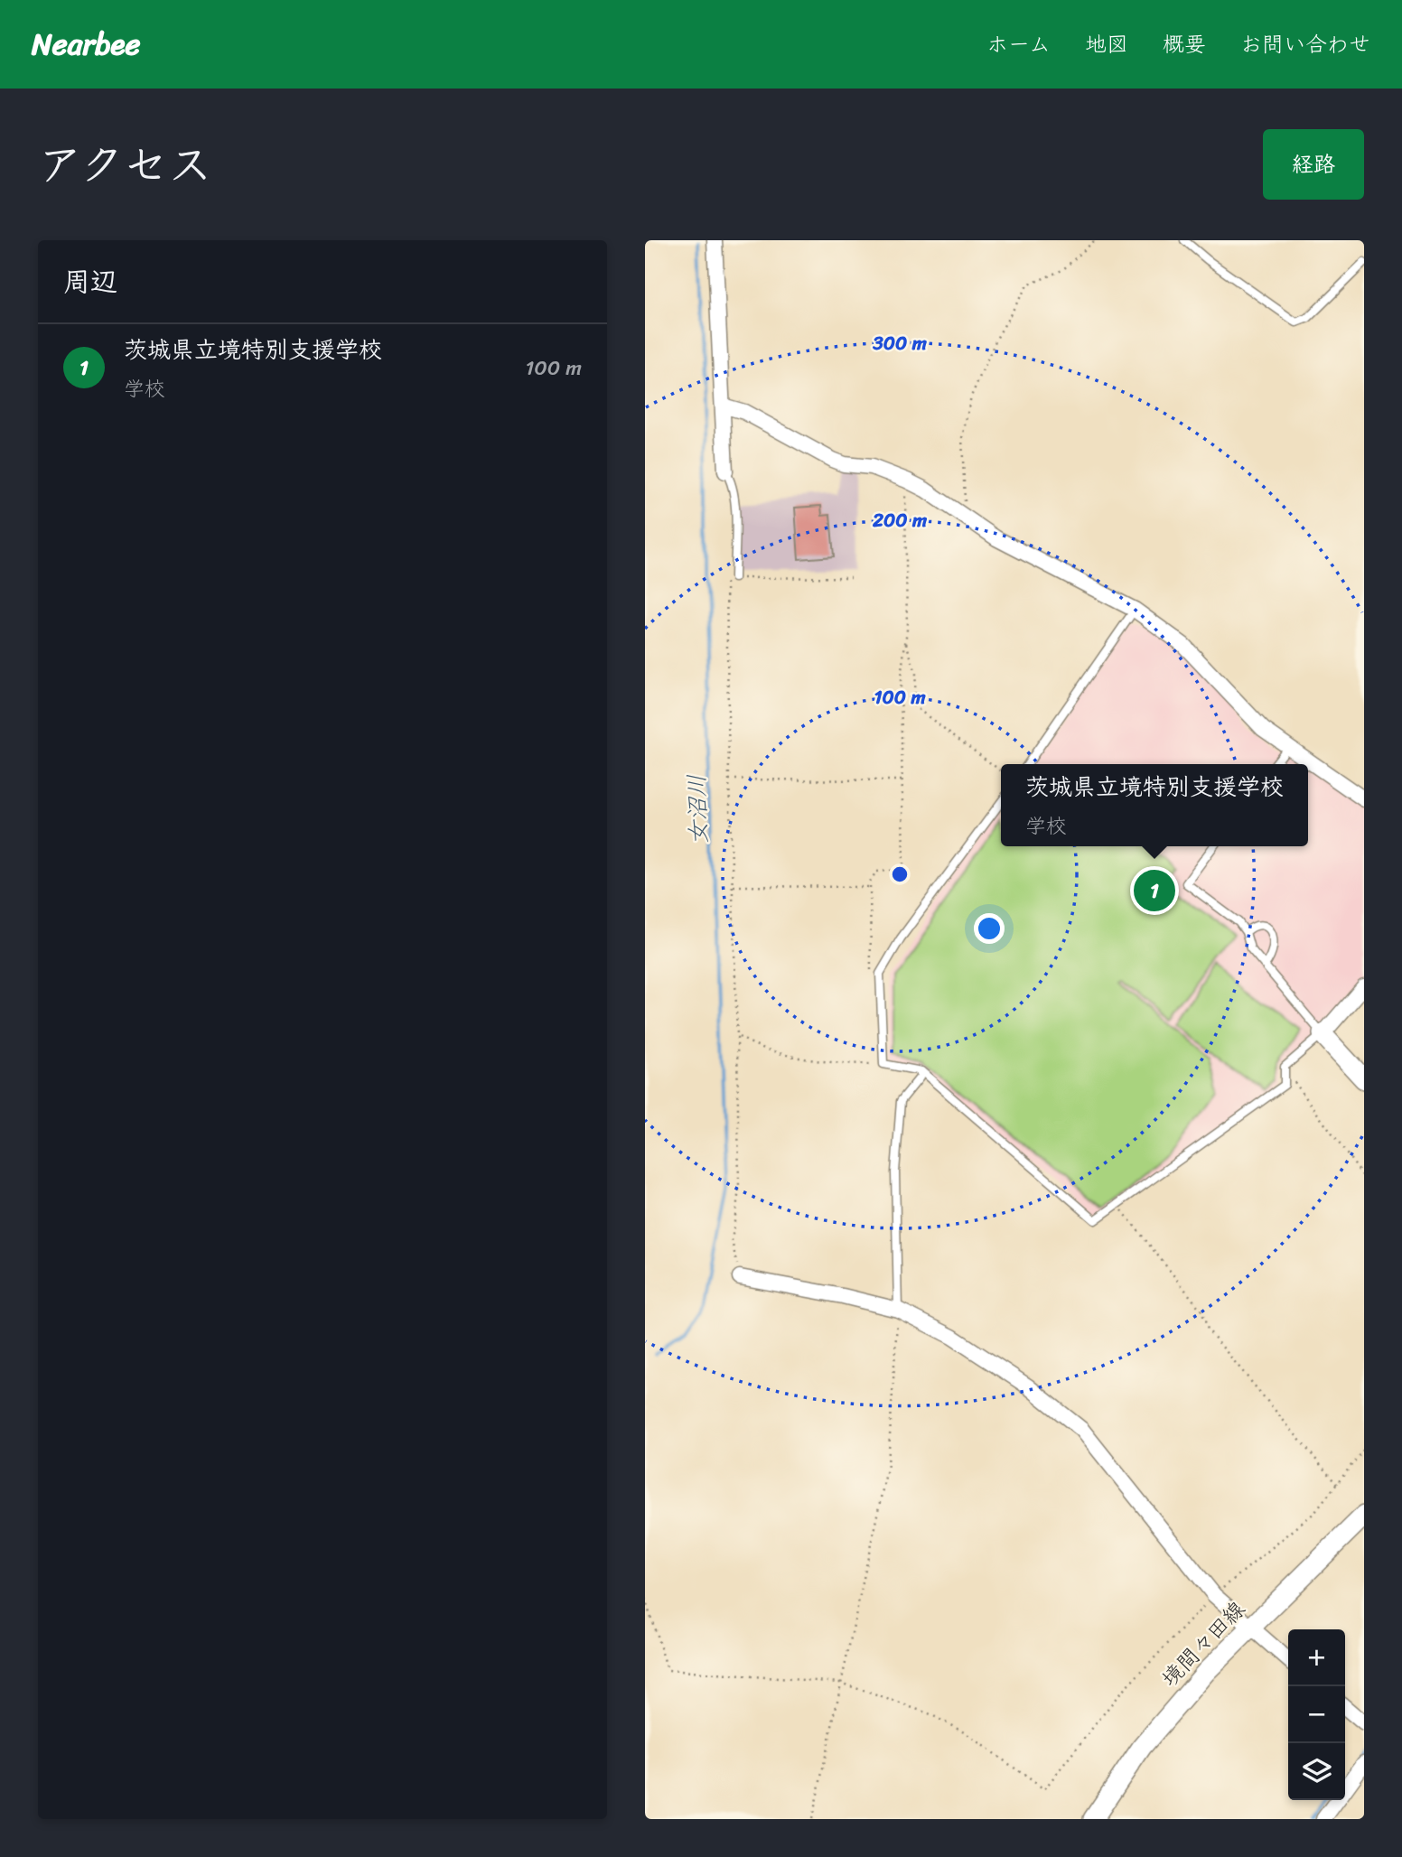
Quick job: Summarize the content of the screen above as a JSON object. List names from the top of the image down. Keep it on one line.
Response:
{"streets":{"main road":["境間々田線"]},"water":["女沼川"],"page":{"header":"Nearbee","nav":["ホーム","地図","概要","お問い合わせ"],"title":"アクセス","buttons":"経路","heading":"周辺","list":[{"mark":"1","name":"茨城県立境特別支援学校","note":"学校","value":"100 m"}],"popup":["茨城県立境特別支援学校","学校"],"pins":"1","map_buttons":["+","−"]},"rings":["300 m","200 m","100 m"]}
